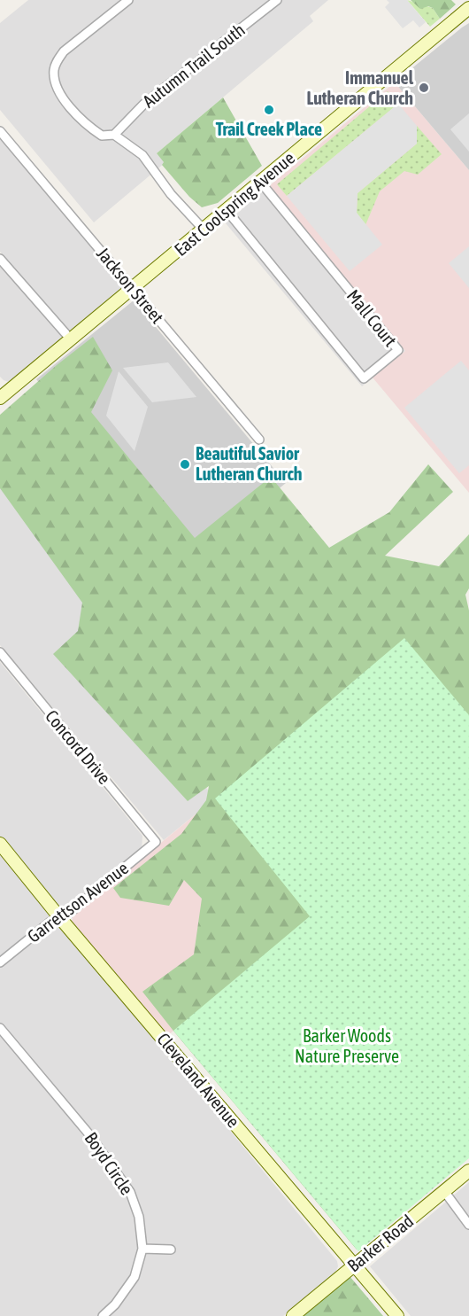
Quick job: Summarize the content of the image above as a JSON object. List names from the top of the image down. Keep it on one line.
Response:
{"streets":{"street":["Autumn Trail South","East Coolspring Avenue","Jackson Street","Mall Court","Concord Drive","Garrettson Avenue","Cleveland Avenue","Boyd Circle","Barker Road"]},"crossings":[["East Coolspring Avenue","Jackson Street"],["East Coolspring Avenue","Mall Court"],["Concord Drive","Garrettson Avenue"],["Garrettson Avenue","Cleveland Avenue"],["Cleveland Avenue","Barker Road"]],"parks":["Barker Woods Nature Preserve"],"places":["Immanuel Lutheran Church","Trail Creek Place","Beautiful Savior Lutheran Church"]}
